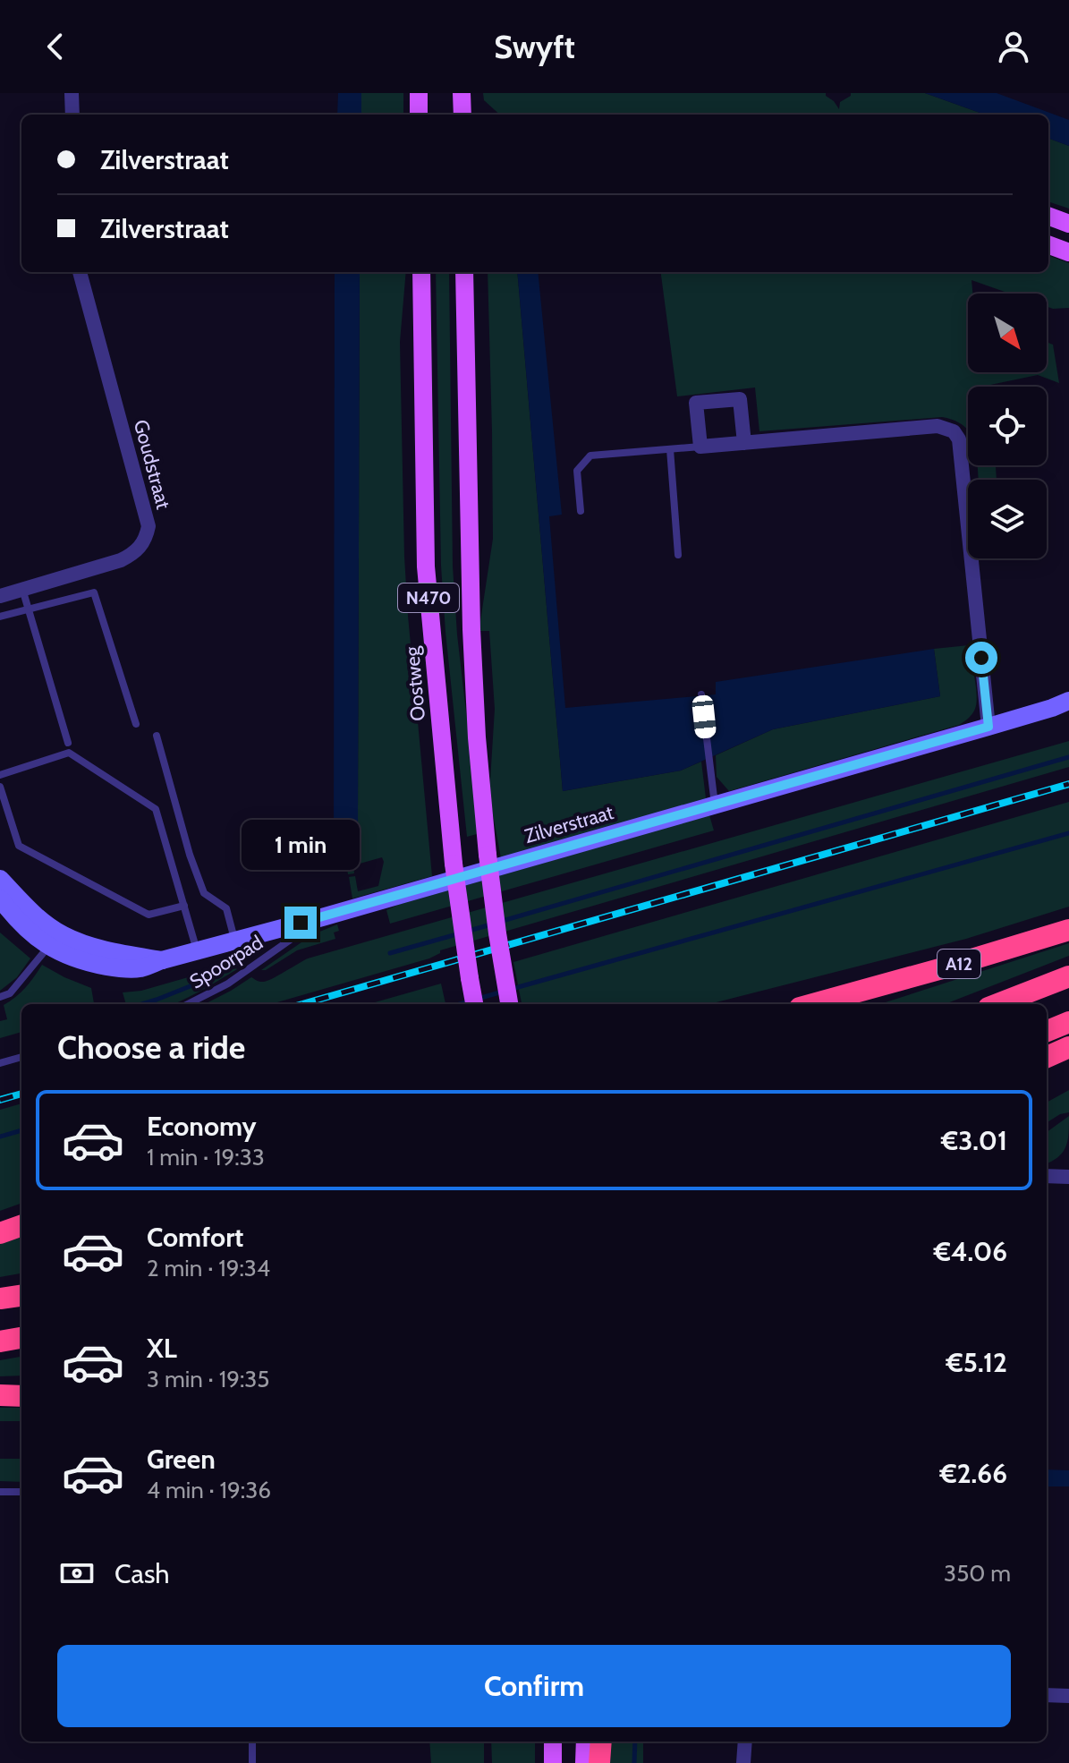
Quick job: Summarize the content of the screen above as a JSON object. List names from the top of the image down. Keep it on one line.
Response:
{"streets":{"highway":["A12"],"main road":["N470","Oostweg"],"street":["Goudstraat","Zilverstraat"],"lane":["Spoorpad"]},"crossings":[["Zilverstraat","Spoorpad"]],"north":"bottom right","page":{"header":"Swyft","banner":["Zilverstraat","Zilverstraat"],"bubble":"1 min","heading":"Choose a ride","list":[{"name":"Economy","note":"1 min · 19:33","value":"€3.01"},{"name":"Comfort","note":"2 min · 19:34","value":"€4.06"},{"name":"XL","note":"3 min · 19:35","value":"€5.12"},{"name":"Green","note":"4 min · 19:36","value":"€2.66"}],"pay":["Cash","350 m"],"buttons":"Confirm"}}
